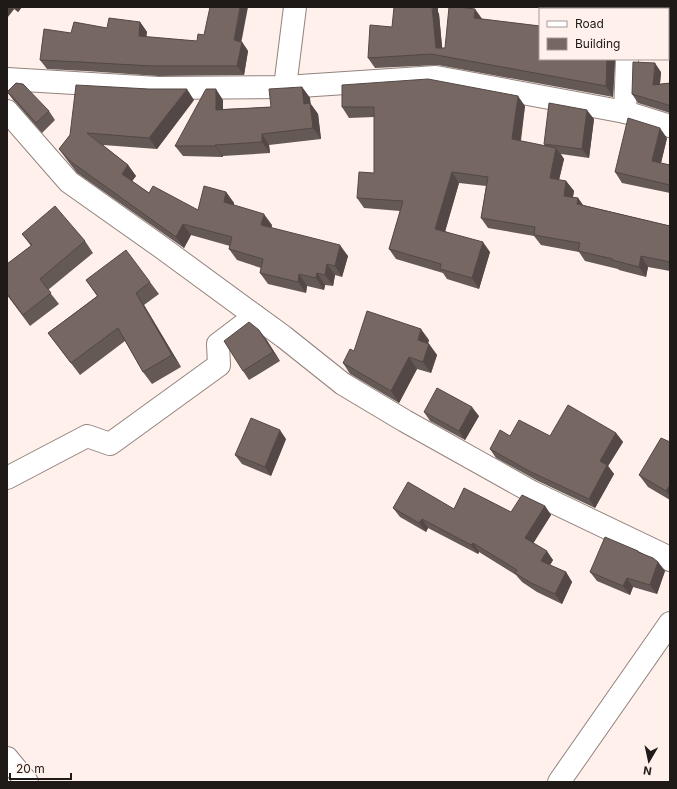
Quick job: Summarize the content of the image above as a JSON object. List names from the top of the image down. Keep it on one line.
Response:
{"legend":["Road","Building"],"scale_bar":"20 m","north":"bottom"}
